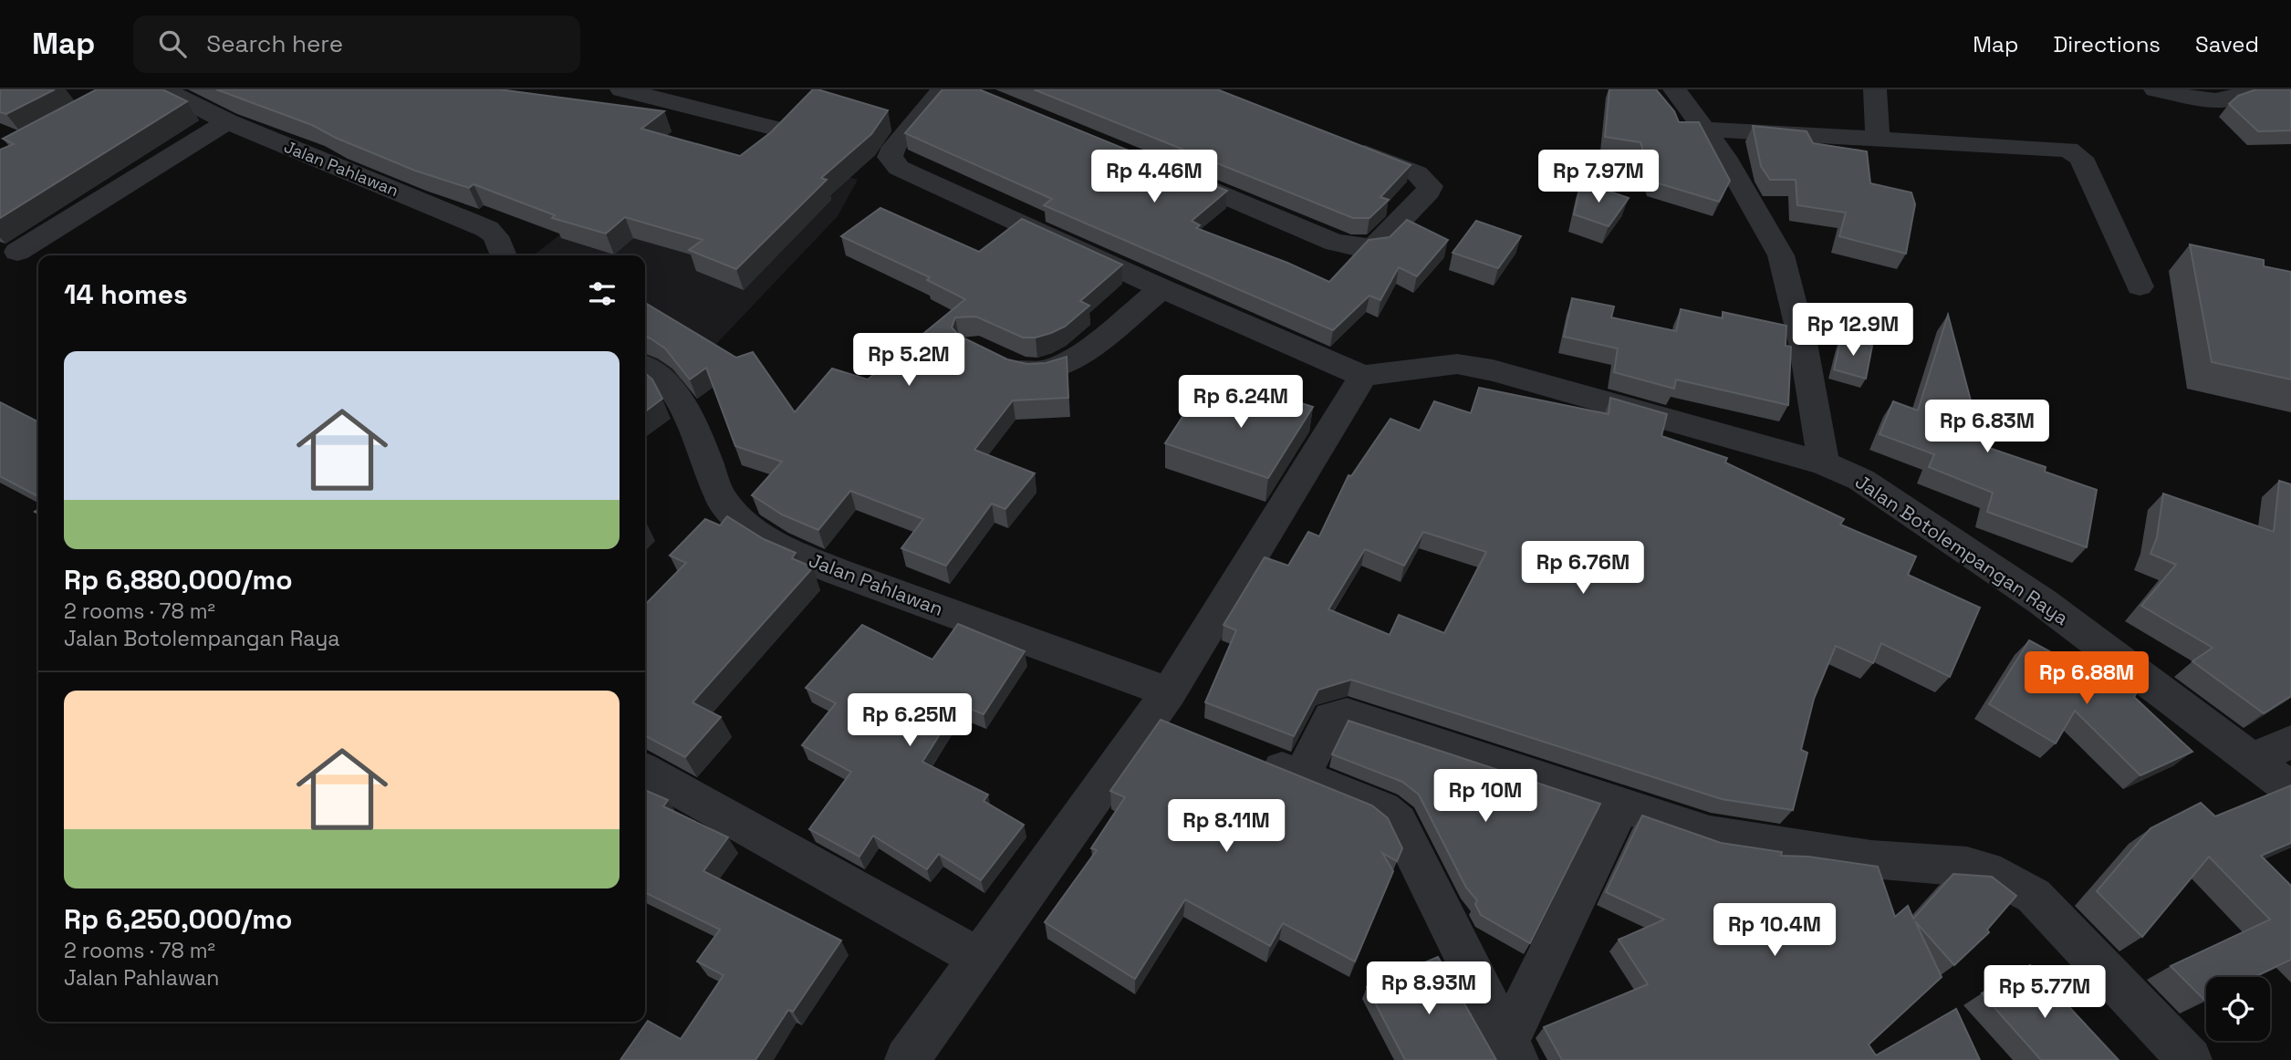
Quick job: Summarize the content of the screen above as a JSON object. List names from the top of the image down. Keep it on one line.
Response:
{"streets":{"street":["Jalan Pahlawan","Jalan Botolempangan Raya"]},"page":{"header":"Map","search":"Search here","nav":["Map","Directions","Saved"],"price":["Rp 4.46M","Rp 7.97M","Rp 12.9M","Rp 5.2M","Rp 6.24M","Rp 6.83M","Rp 6.76M","Rp 6.88M","Rp 6.25M","Rp 10M","Rp 8.11M","Rp 10.4M","Rp 8.93M","Rp 5.77M"],"heading":"14 homes","list":[{"name":"Rp 6,880,000/mo","note":"2 rooms · 78 m² · Jalan Botolempangan Raya"},{"name":"Rp 6,250,000/mo","note":"2 rooms · 78 m² · Jalan Pahlawan"}]}}
